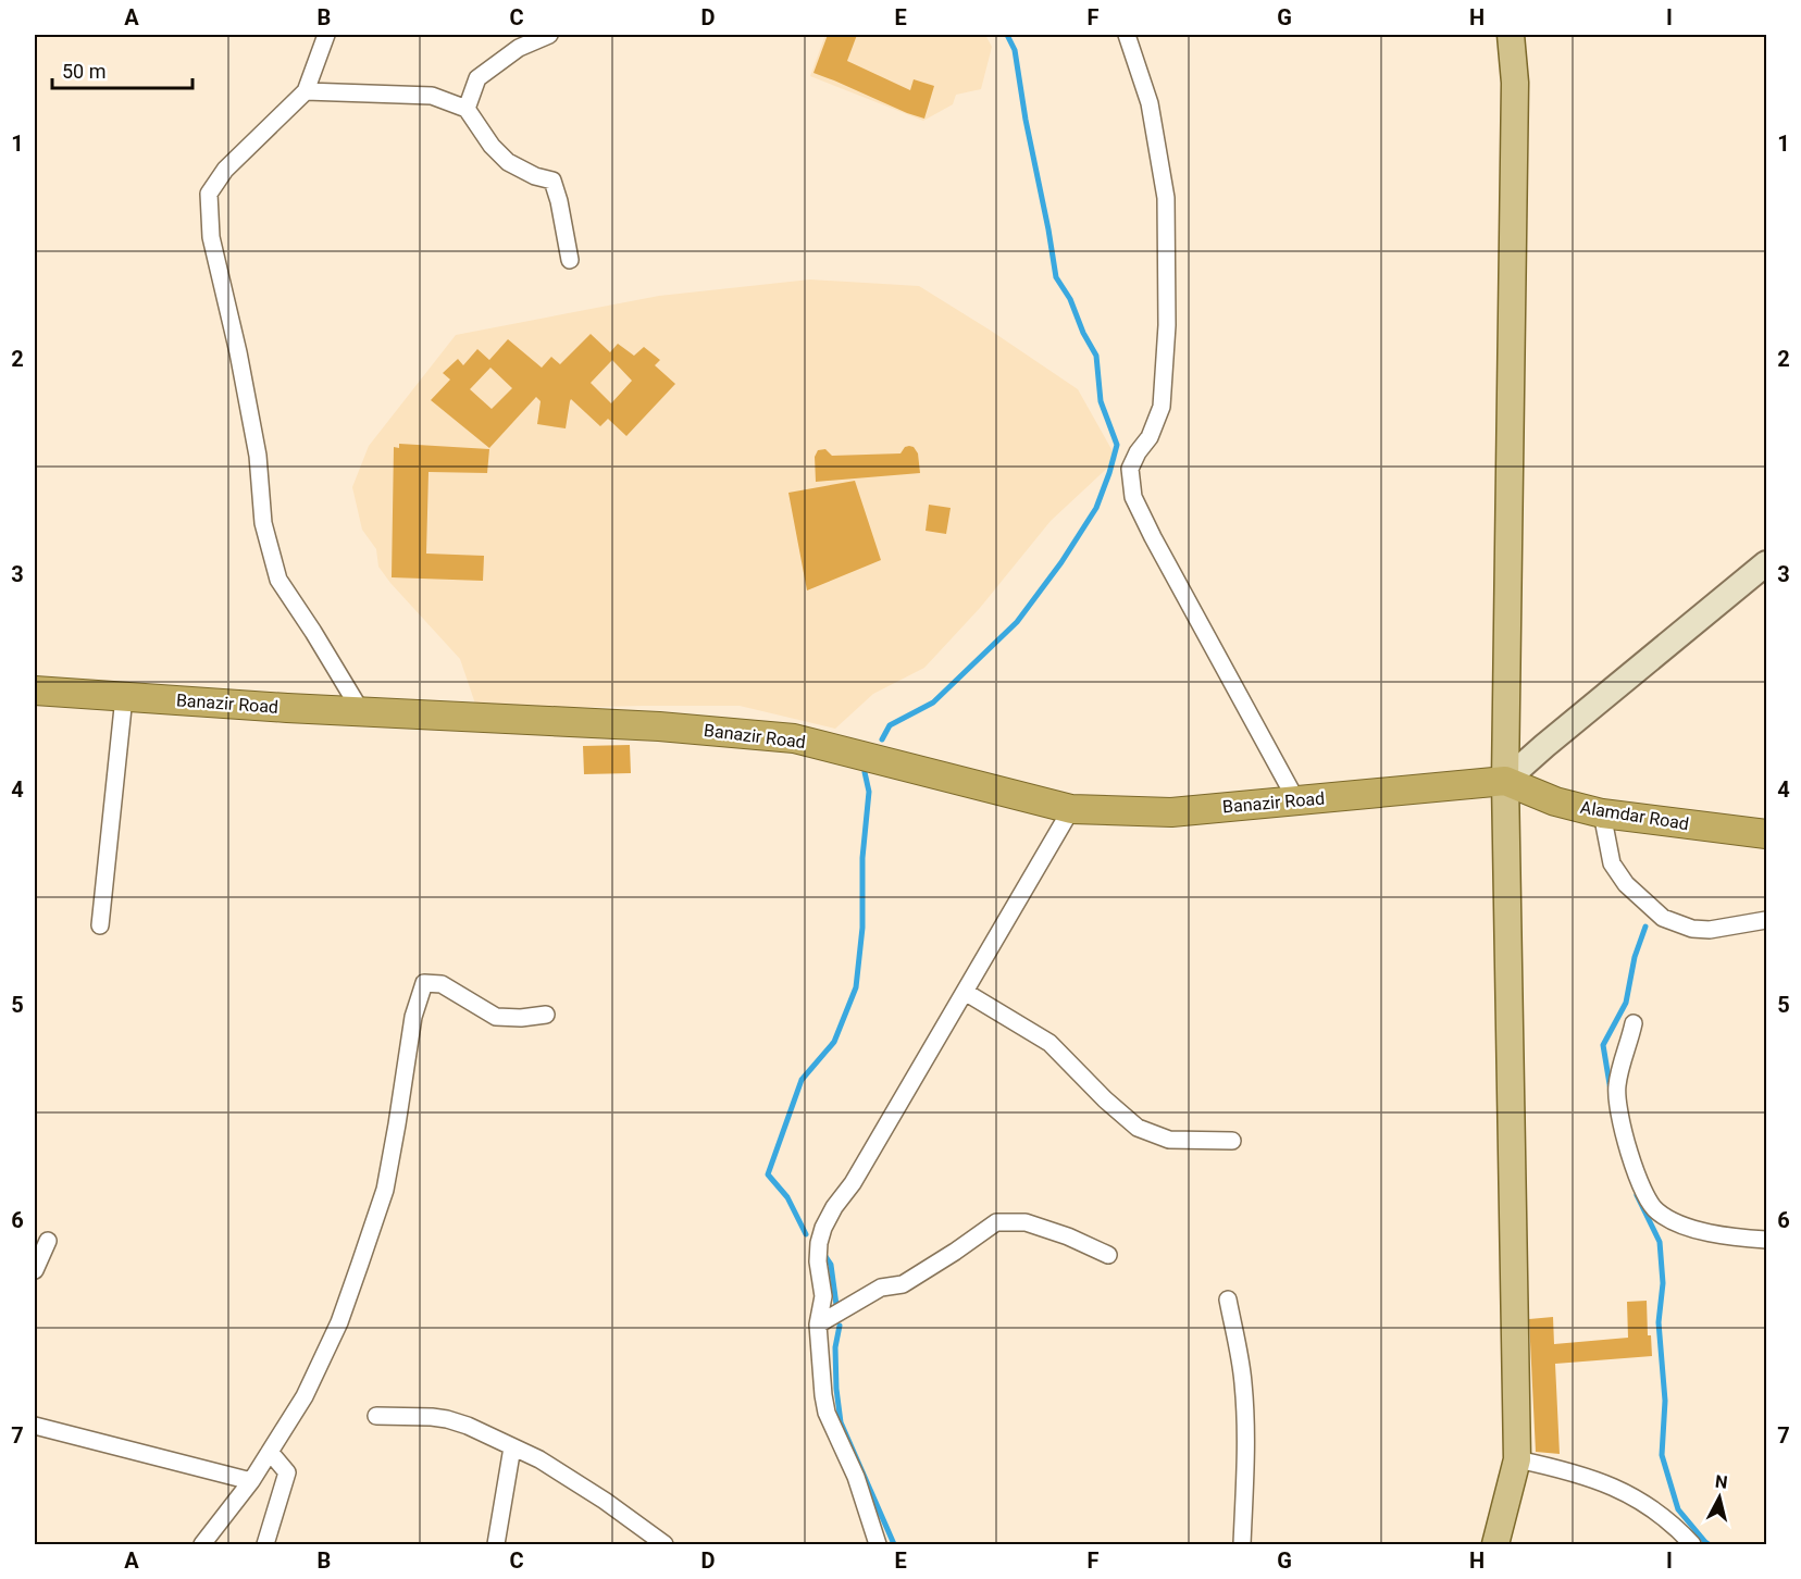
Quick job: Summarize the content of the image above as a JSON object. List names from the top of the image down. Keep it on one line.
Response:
{"streets":{"highway":["Banazir Road","Alamdar Road"]},"crossings":[["Banazir Road","Alamdar Road"]],"scale_bar":"50 m","north":"top","grid":{"columns":["A","B","C","D","E","F","G","H","I"],"rows":["1","2","3","4","5","6","7"]}}
